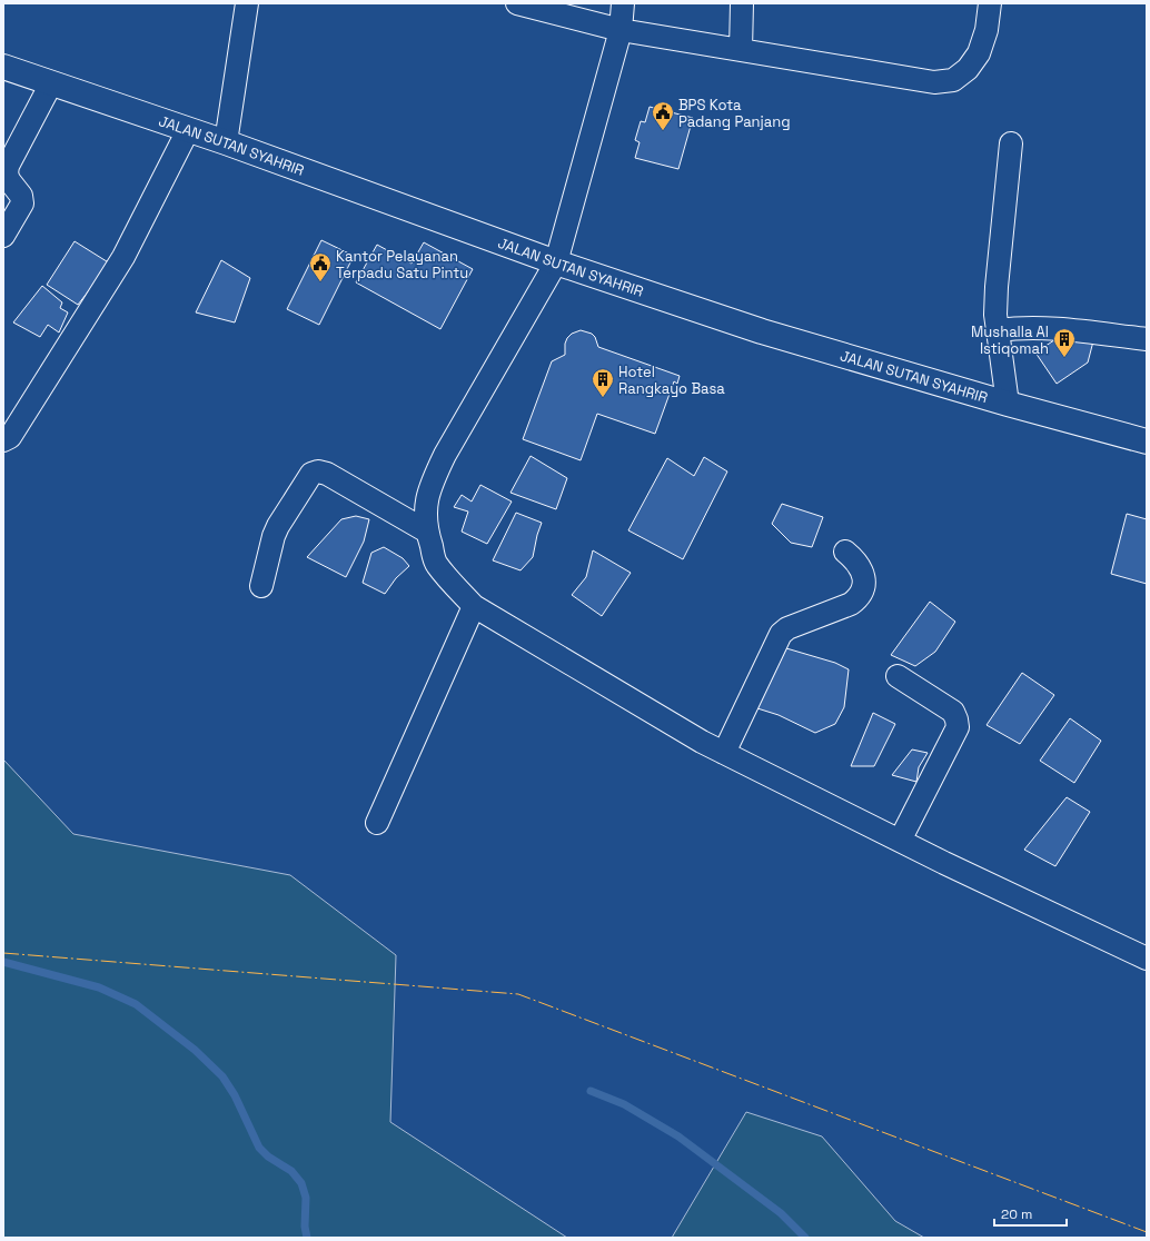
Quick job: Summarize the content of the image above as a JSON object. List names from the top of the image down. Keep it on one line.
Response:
{"streets":{"highway":["JALAN SUTAN SYAHRIR"]},"places":{"public building":["BPS Kota Padang Panjang","Kantor Pelayanan Terpadu Satu Pintu"],"building":["Mushalla Al Istiqomah","Hotel Rangkayo Basa"]},"scale_bar":"20 m"}
